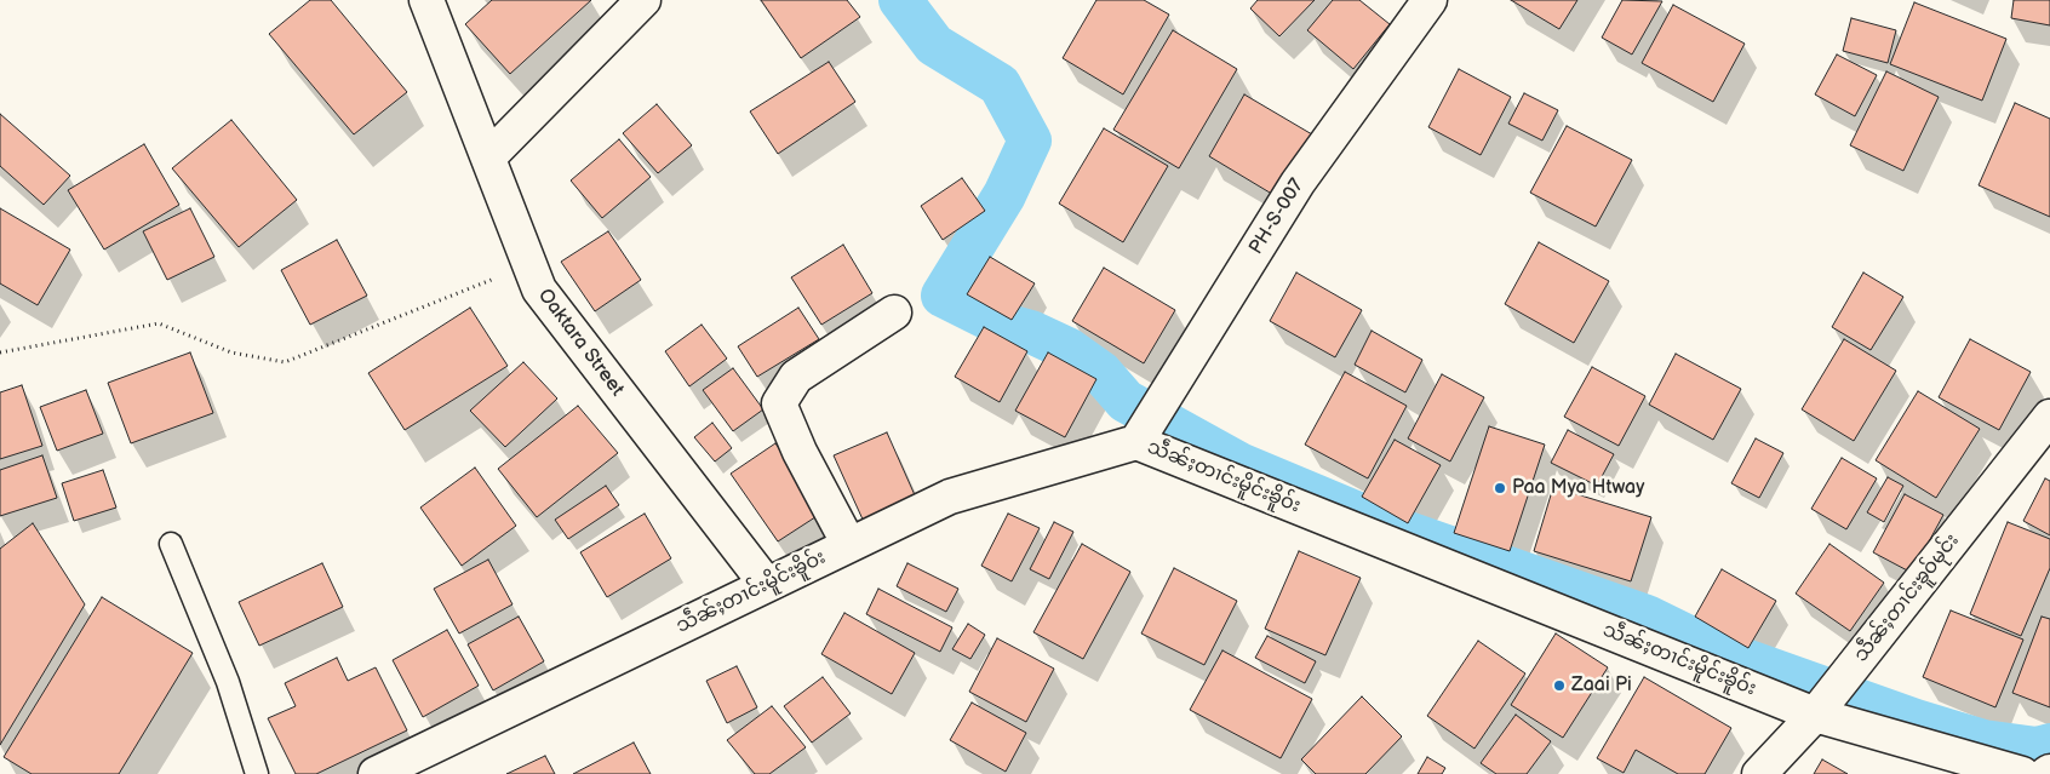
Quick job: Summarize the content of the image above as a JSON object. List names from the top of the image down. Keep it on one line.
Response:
{"streets":{"street":["PH-S-007","Oaktara Street","သဵၼ်ႈတၢင်းမိူင်းၶိူဝ်း","သဵၼ်ႈတၢင်းၶူဝ်မုင်း"]},"crossings":[["PH-S-007","သဵၼ်ႈတၢင်းမိူင်းၶိူဝ်း"],["Oaktara Street","သဵၼ်ႈတၢင်းမိူင်းၶိူဝ်း"],["သဵၼ်ႈတၢင်းမိူင်းၶိူဝ်း","သဵၼ်ႈတၢင်းၶူဝ်မုင်း"]],"places":["Paa Mya Htway","Zaai Pi"]}
